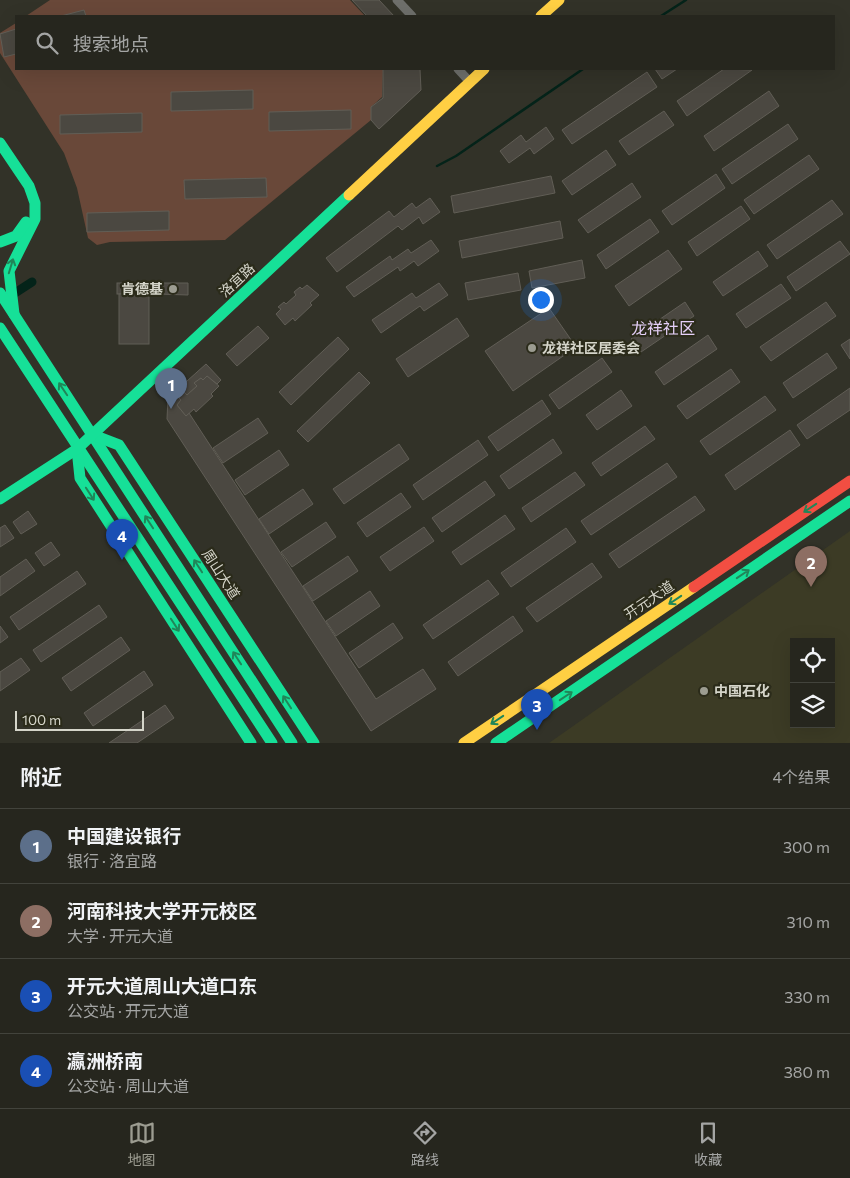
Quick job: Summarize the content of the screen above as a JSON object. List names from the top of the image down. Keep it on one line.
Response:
{"streets":{"main road":["洛宜路","周山大道","开元大道"]},"crossings":[["洛宜路","周山大道"]],"districts":["龙祥社区"],"places":["肯德基","龙祥社区居委会","中国石化"],"scale_bar":"100 m","page":{"search":"搜索地点","pins":["1","4","2","3"],"scale":"100 m","heading":["附近","4个结果"],"list":[{"mark":"1","name":"中国建设银行","note":"银行 · 洛宜路","value":"300 m"},{"mark":"2","name":"河南科技大学开元校区","note":"大学 · 开元大道","value":"310 m"},{"mark":"3","name":"开元大道周山大道口东","note":"公交站 · 开元大道","value":"330 m"},{"mark":"4","name":"瀛洲桥南","note":"公交站 · 周山大道","value":"380 m"}],"nav":["地图","路线","收藏"]}}
